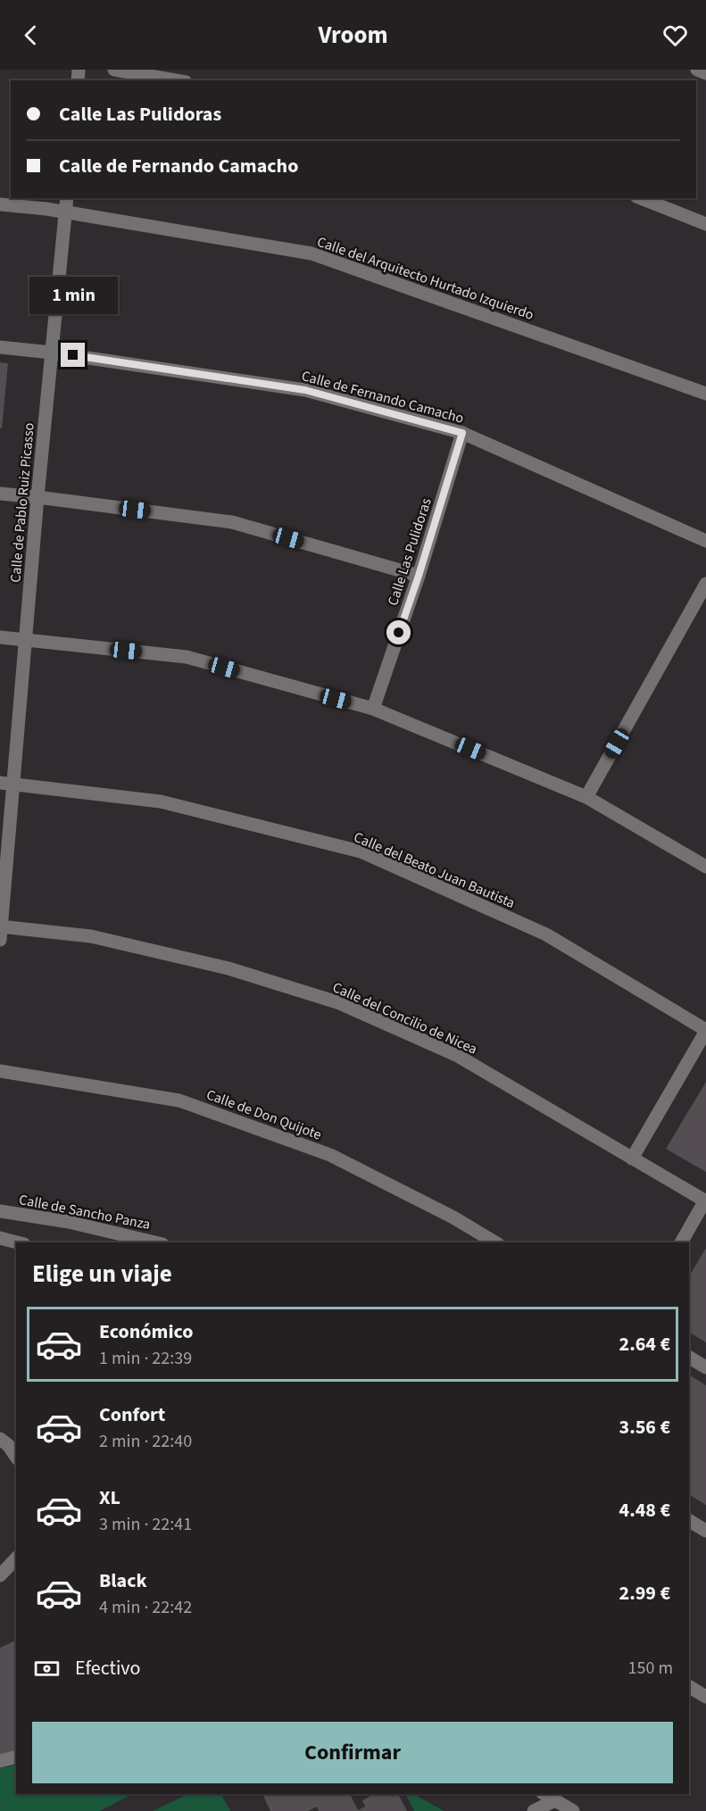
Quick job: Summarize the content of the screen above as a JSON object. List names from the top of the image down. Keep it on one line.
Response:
{"streets":{"street":["Calle del Arquitecto Hurtado Izquierdo","Calle de Fernando Camacho","Calle de Pablo Ruiz Picasso","Calle Las Pulidoras","Calle del Beato Juan Bautista","Calle del Concilio de Nicea","Calle de Don Quijote","Calle de Sancho Panza"]},"crossings":[["Calle del Arquitecto Hurtado Izquierdo","Calle de Pablo Ruiz Picasso"],["Calle de Fernando Camacho","Calle de Pablo Ruiz Picasso"],["Calle de Fernando Camacho","Calle Las Pulidoras"],["Calle de Pablo Ruiz Picasso","Calle del Beato Juan Bautista"],["Calle de Pablo Ruiz Picasso","Calle del Concilio de Nicea"]],"page":{"header":"Vroom","banner":["Calle Las Pulidoras","Calle de Fernando Camacho"],"bubble":"1 min","heading":"Elige un viaje","list":[{"name":"Económico","note":"1 min · 22:39","value":"2.64 €"},{"name":"Confort","note":"2 min · 22:40","value":"3.56 €"},{"name":"XL","note":"3 min · 22:41","value":"4.48 €"},{"name":"Black","note":"4 min · 22:42","value":"2.99 €"}],"pay":["Efectivo","150 m"],"buttons":"Confirmar"}}
